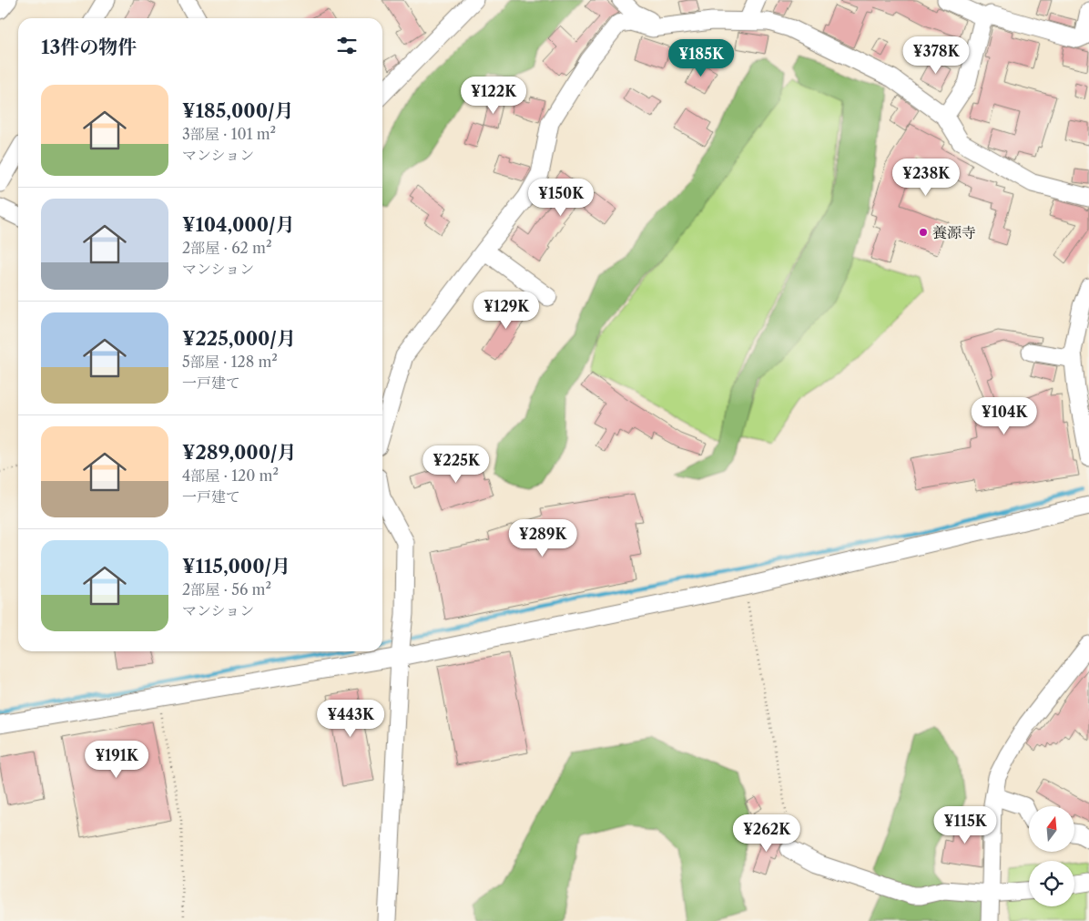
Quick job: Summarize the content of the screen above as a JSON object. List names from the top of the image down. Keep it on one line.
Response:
{"places":["養源寺"],"north":"top","page":{"heading":"13件の物件","price":["¥378K","¥185K","¥122K","¥238K","¥150K","¥129K","¥104K","¥225K","¥289K","¥443K","¥191K","¥115K","¥262K"],"list":[{"name":"¥185,000/月","note":"3部屋 · 101 m² · マンション"},{"name":"¥104,000/月","note":"2部屋 · 62 m² · マンション"},{"name":"¥225,000/月","note":"5部屋 · 128 m² · 一戸建て"},{"name":"¥289,000/月","note":"4部屋 · 120 m² · 一戸建て"},{"name":"¥115,000/月","note":"2部屋 · 56 m² · マンション"}]}}
